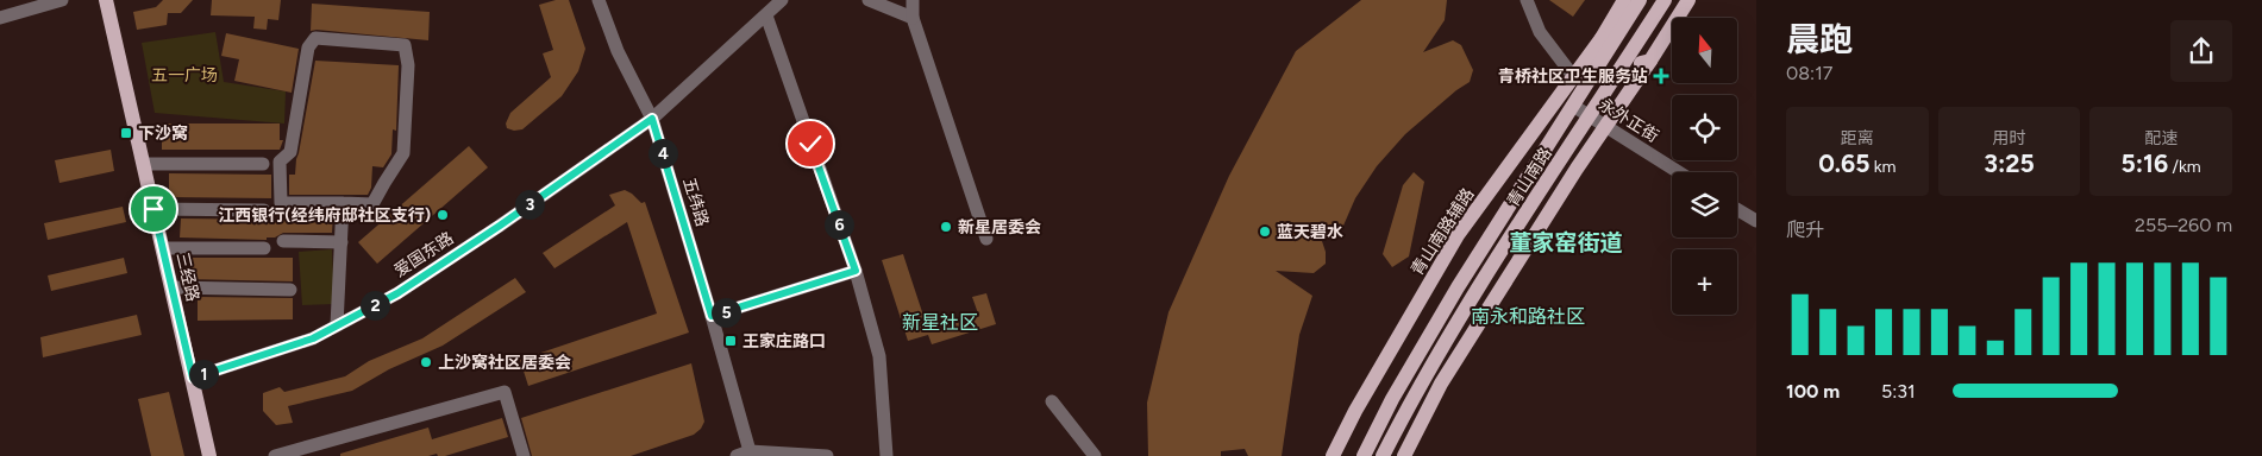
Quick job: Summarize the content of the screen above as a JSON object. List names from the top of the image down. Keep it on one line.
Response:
{"streets":{"main road":["青山南路","青山南路辅路","三经路"],"street":["永外正街","五纬路","爱国东路"]},"crossings":[["永外正街","青山南路"],["五纬路","爱国东路"],["爱国东路","三经路"]],"districts":["董家窑街道","南永和路社区","新星社区"],"parks":["五一广场"],"places":{"health":["青桥社区卫生服务站"],"transit":["下沙窝","王家庄路口"],"other":["江西银行(经纬府邸社区支行)","新星居委会","蓝天碧水","上沙窝社区居委会"]},"north":"top","page":{"heading":["晨跑","08:17"],"map_buttons":"+","stats":[["距离","0.65 km"],["用时","3:25"],["配速","5:16 /km"]],"pins":["4","3","6","2","5","1"],"chart":["爬升","255–260 m"],"list":[{"name":"100 m","note":"5:31"}]}}
